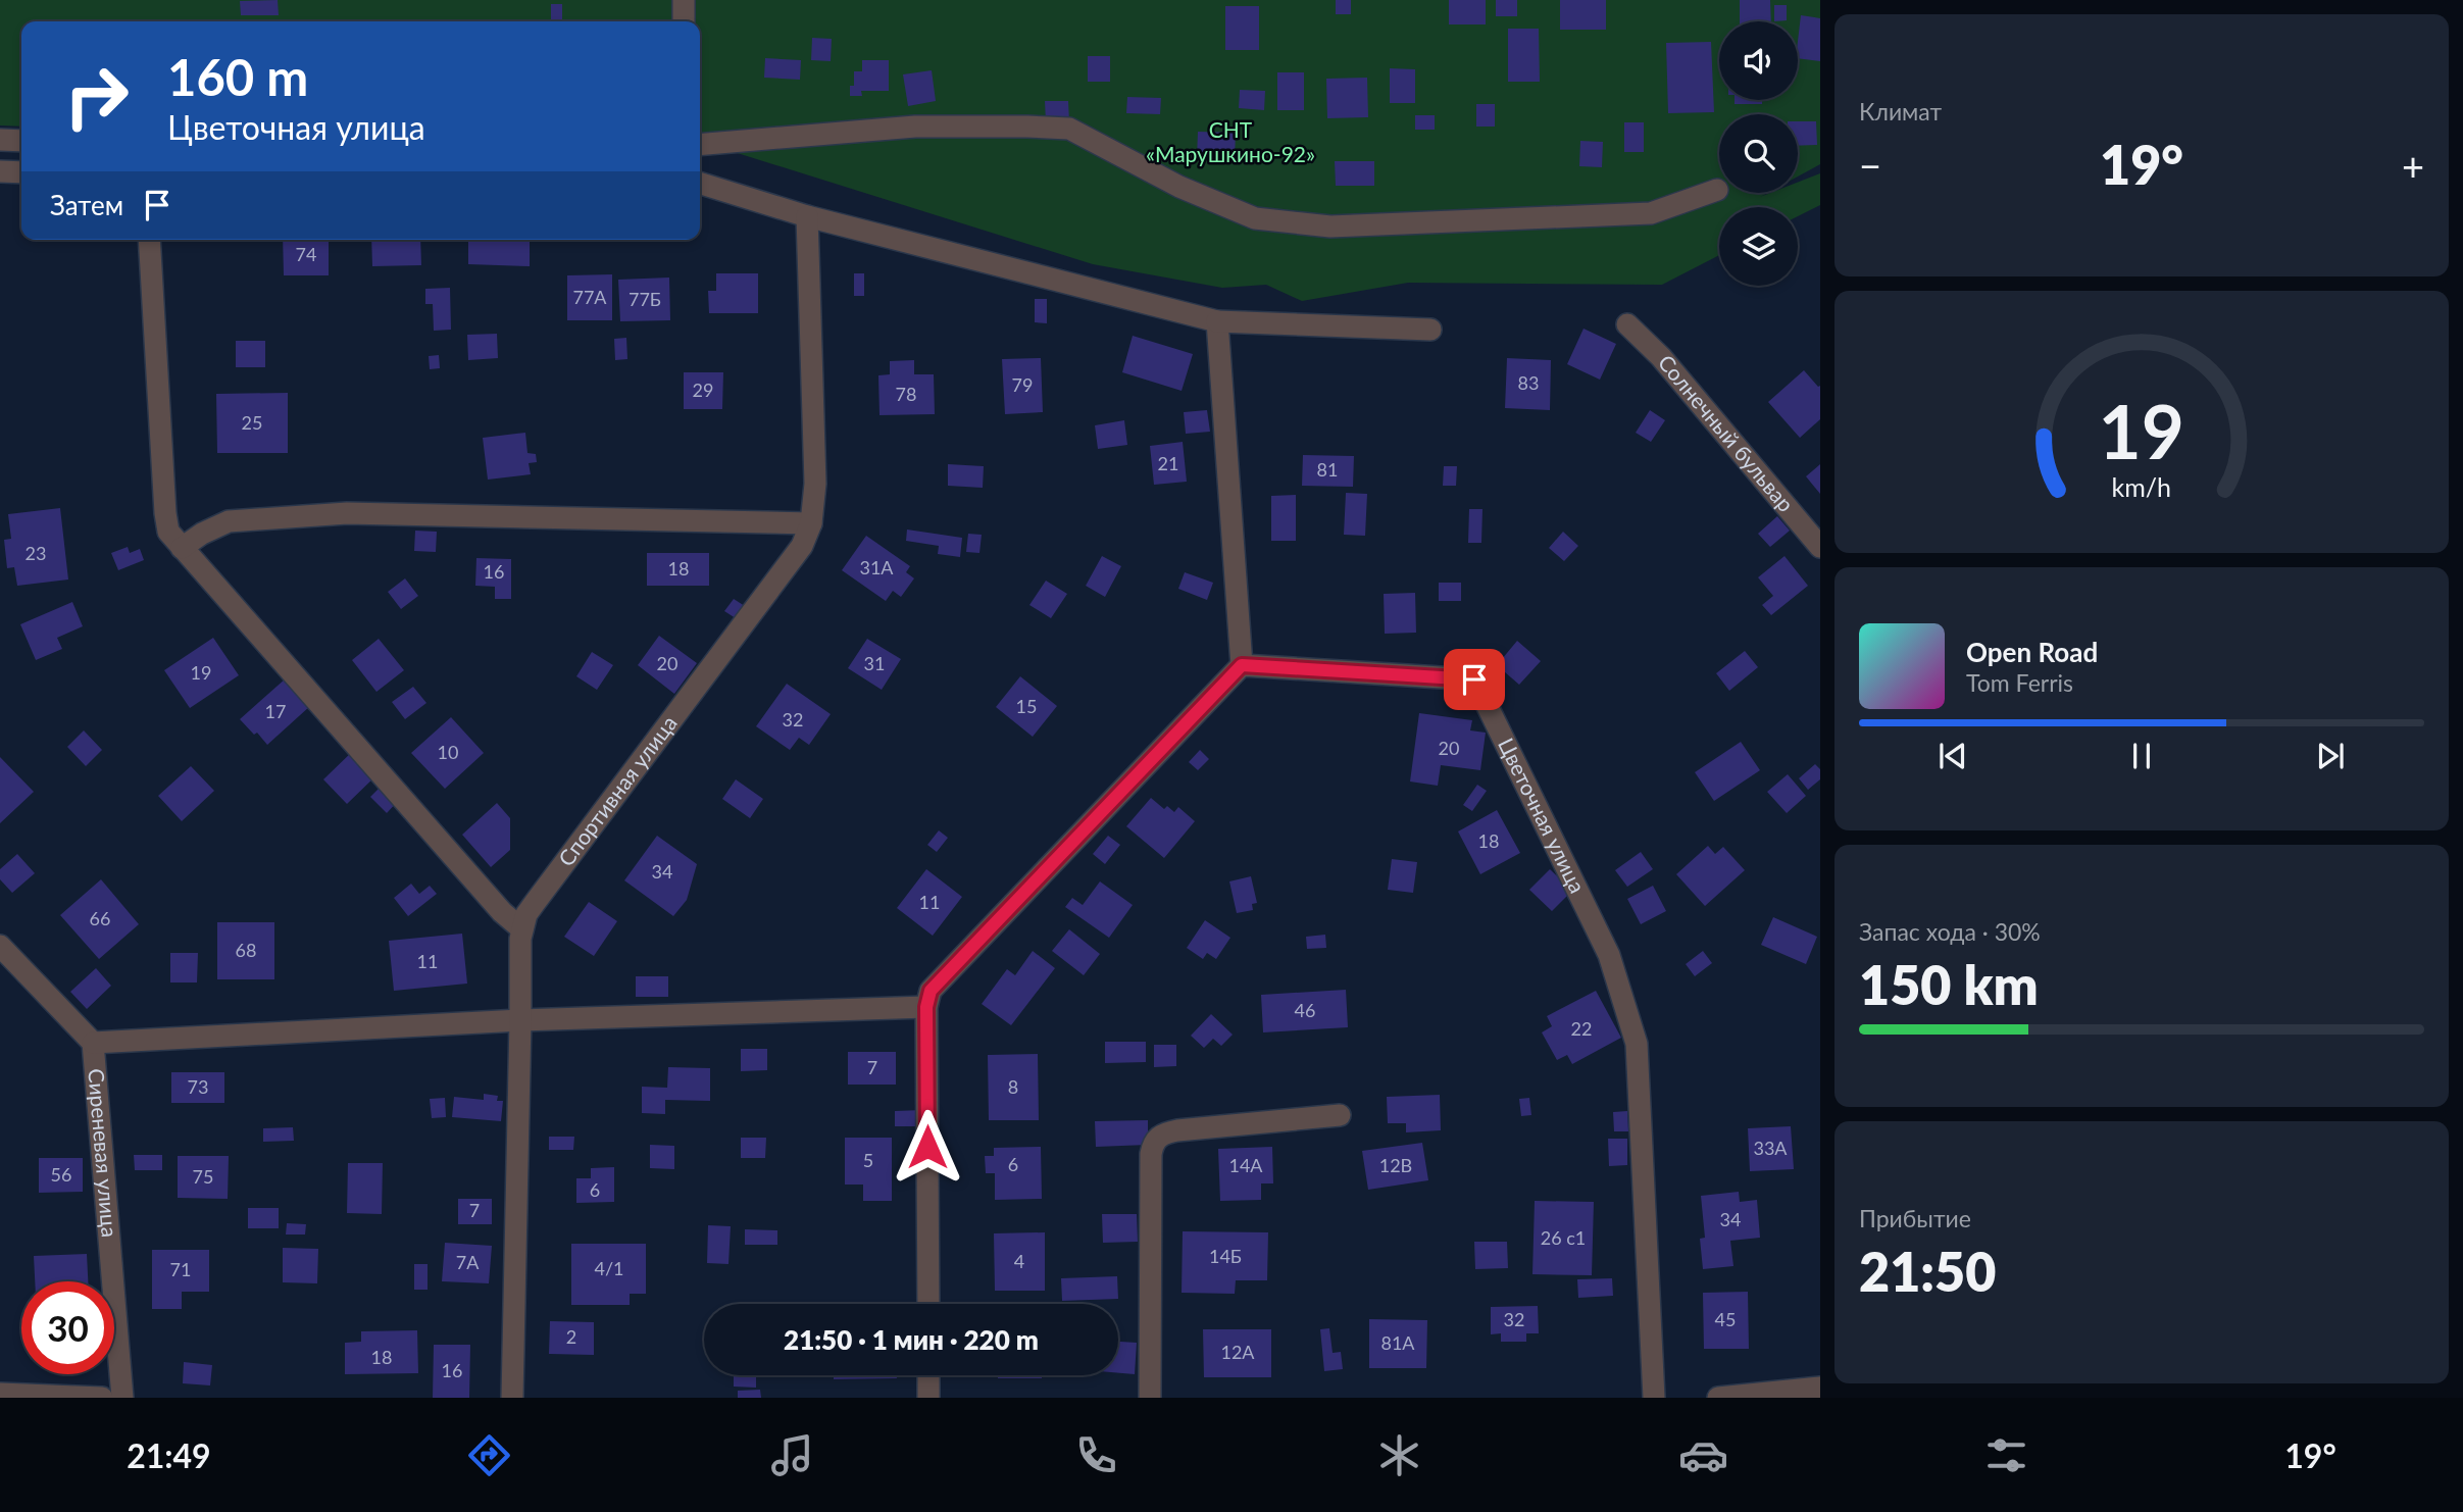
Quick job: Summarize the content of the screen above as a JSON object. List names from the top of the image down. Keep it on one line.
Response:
{"streets":{"street":["Солнечный бульвар","Спортивная улица","Цветочная улица","Сиреневая улица"]},"parks":["СНТ «Марушкино-92»"],"house_numbers":["74","77А","77Б","83","79","29","78","25","21","81","23","31А","18","16","20","31","19","15","17","32","20","10","18","34","11","66","68","11","46","22","7","73","8","33А","5","6","14А","12В","56","75","6","7","34","26 с1","14Б","4","7А","4/1","71","32","45","2","81А","12А","18","16"],"page":{"tile":["Климат",["Запас хода · 30%","150 km"],["Прибытие","21:50"]],"turn":["160 m","Цветочная улица"],"heat":["−","19°","+"],"then":"Затем","song":["Open Road","Tom Ferris"],"limit":"30","trip":"21:50 · 1 мин · 220 m","tabs":["21:49","19°"],"gauge":["19","km/h"]}}
